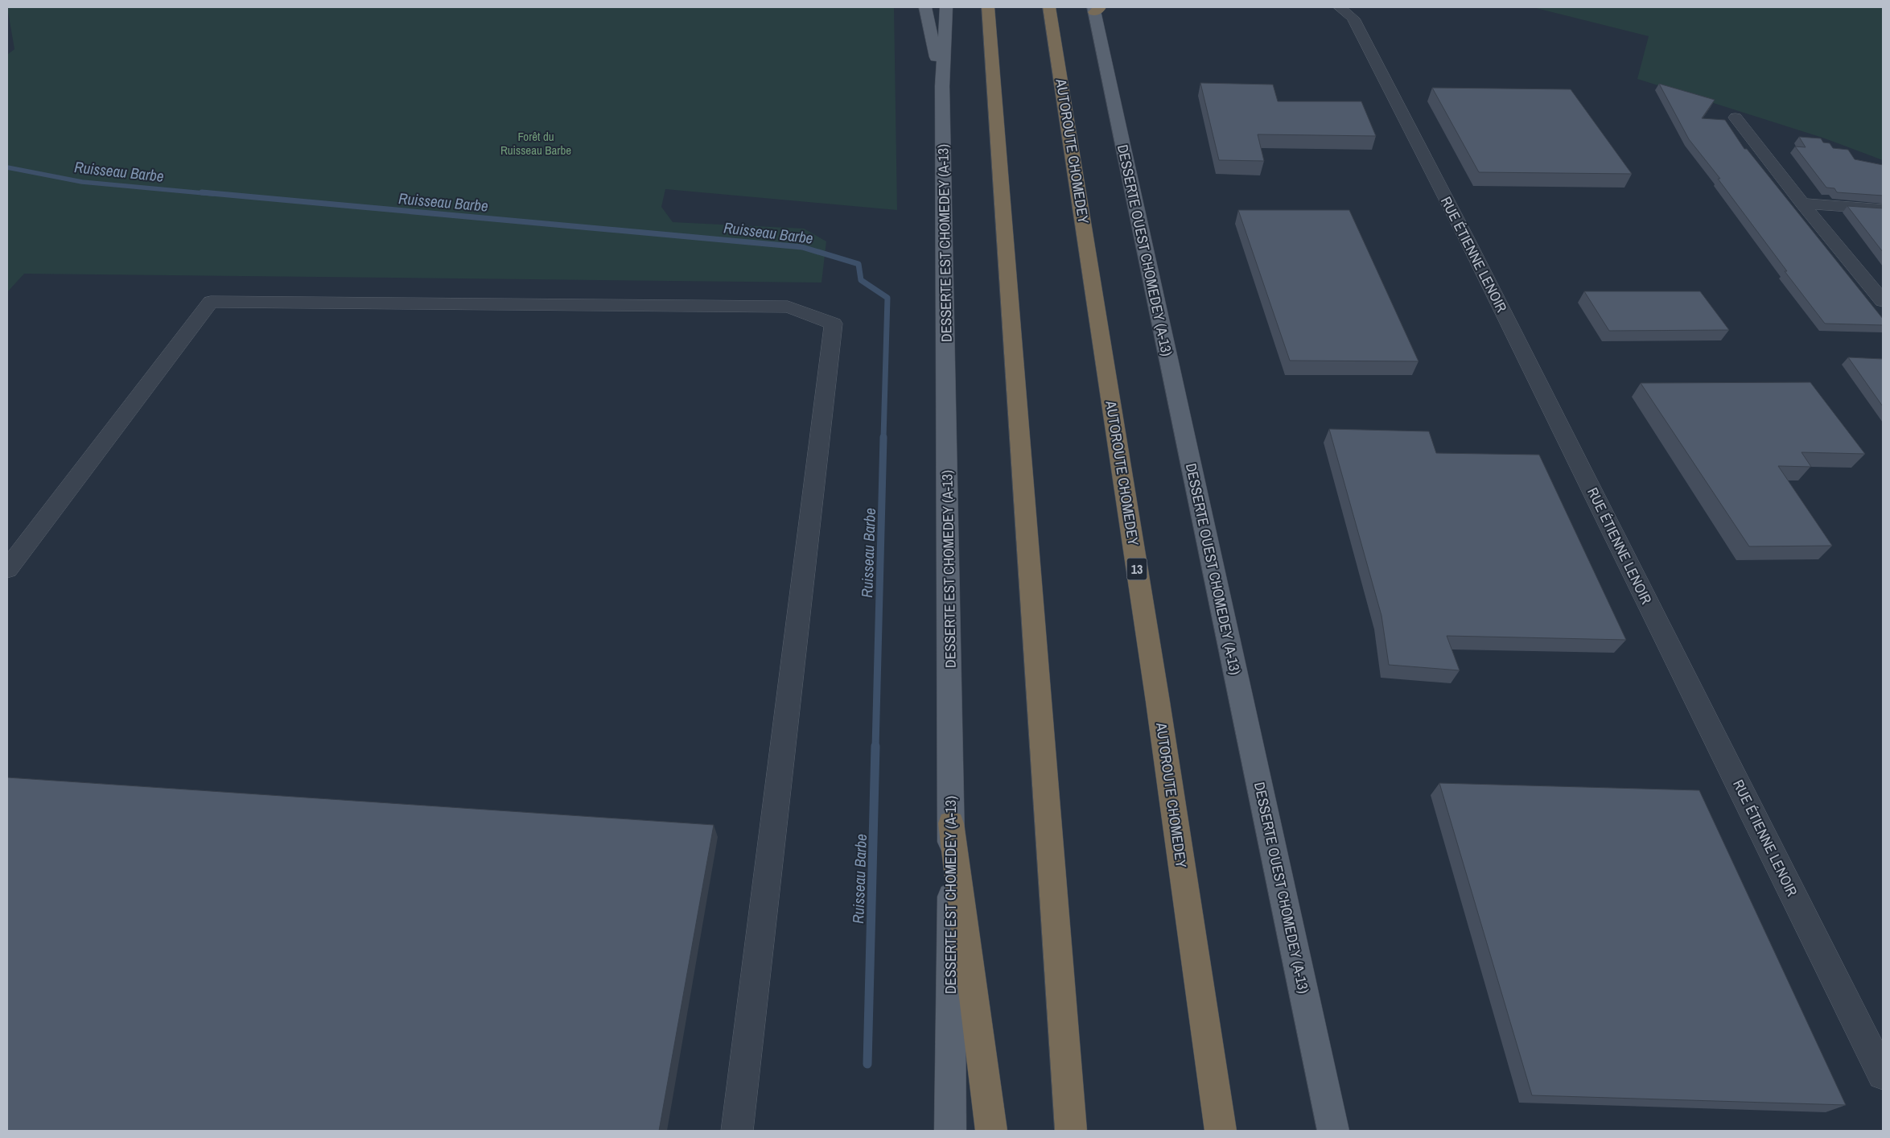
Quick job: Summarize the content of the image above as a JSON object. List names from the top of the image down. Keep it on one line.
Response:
{"streets":{"highway":["AUTOROUTE CHOMEDEY","13"],"main road":["DESSERTE EST CHOMEDEY (A-13)","DESSERTE OUEST CHOMEDEY (A-13)"],"street":["RUE ÉTIENNE LENOIR"]},"water":["Ruisseau Barbe"],"parks":["Forêt du Ruisseau Barbe"]}
